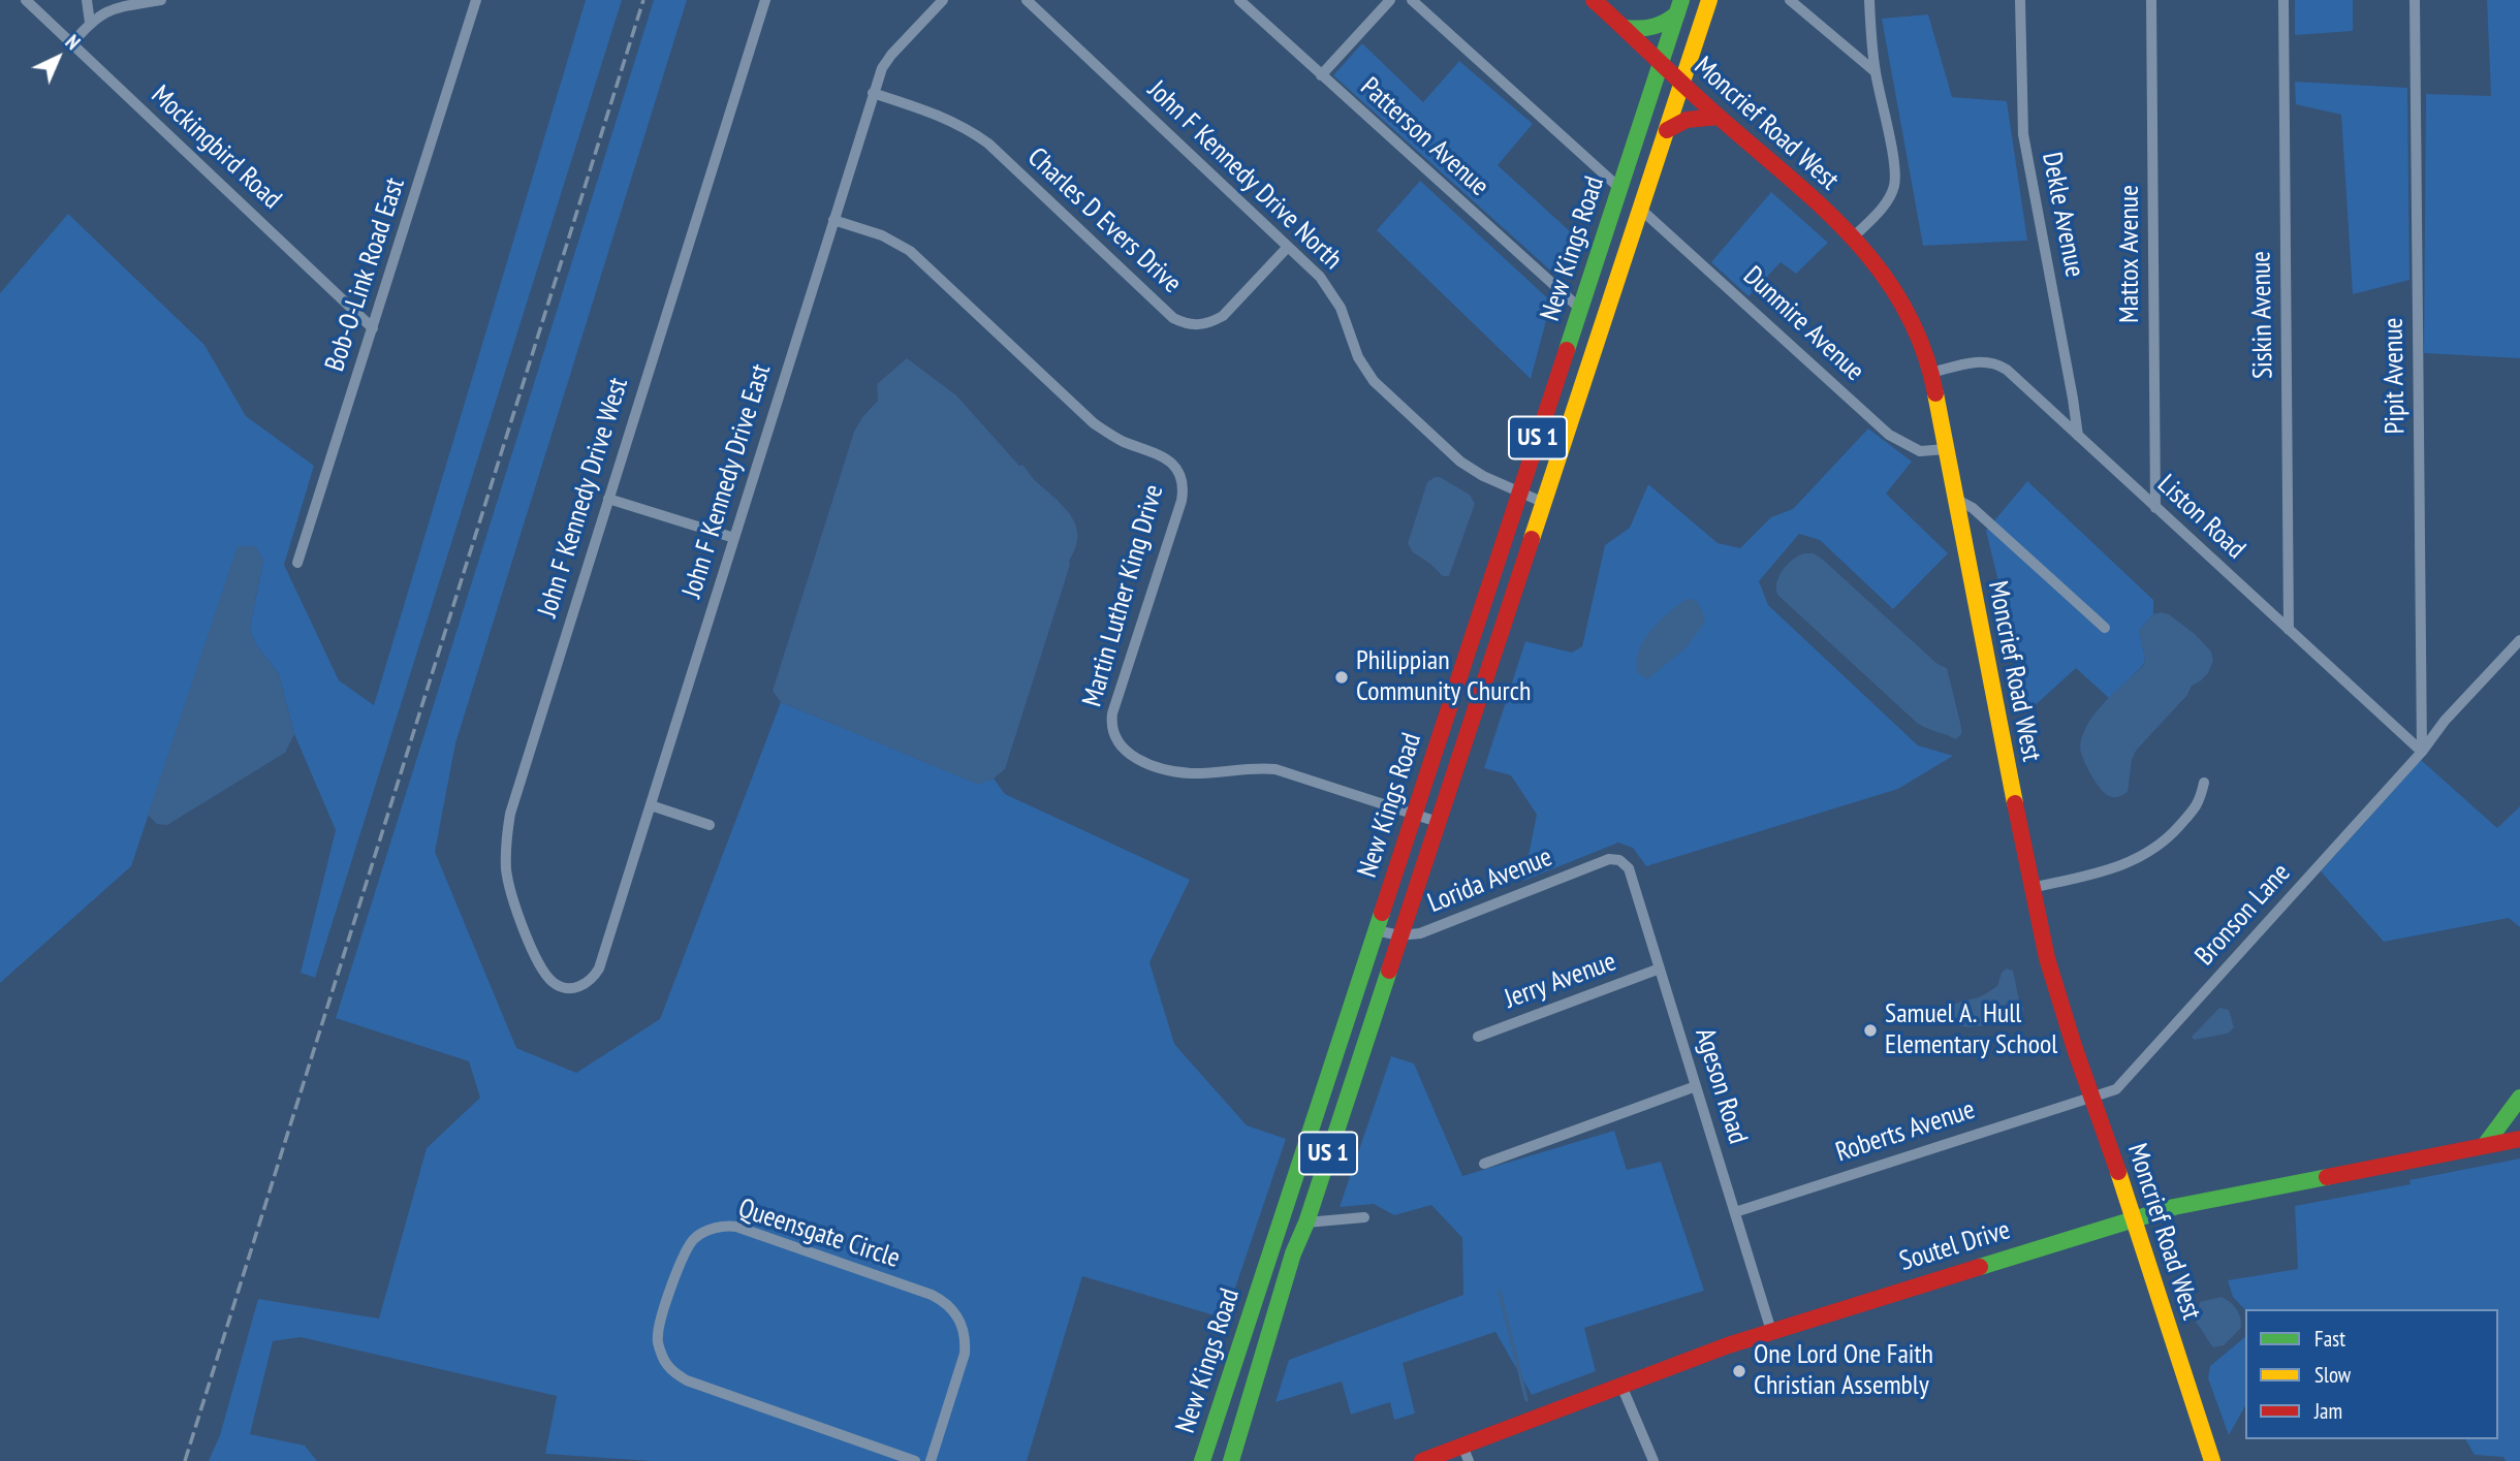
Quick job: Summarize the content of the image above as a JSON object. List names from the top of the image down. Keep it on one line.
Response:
{"streets":{"main road":["Moncrief Road West","New Kings Road","US 1","Soutel Drive"],"street":["Patterson Avenue","Mockingbird Road","John F Kennedy Drive North","Dekle Avenue","Charles D Evers Drive","Mattox Avenue","Bob-O-Link Road East","Siskin Avenue","Dunmire Avenue","Pipit Avenue","John F Kennedy Drive East","John F Kennedy Drive West","Liston Road","Martin Luther King Drive","Lorida Avenue","Bronson Lane","Jerry Avenue","Ageson Road","Roberts Avenue","Queensgate Circle"]},"crossings":[["Moncrief Road West","New Kings Road"],["Moncrief Road West","Dunmire Avenue"],["Moncrief Road West","Liston Road"],["Moncrief Road West","Bronson Lane"],["Moncrief Road West","Roberts Avenue"],["Moncrief Road West","Soutel Drive"],["Patterson Avenue","New Kings Road"],["Mockingbird Road","Bob-O-Link Road East"],["John F Kennedy Drive North","Charles D Evers Drive"],["John F Kennedy Drive North","New Kings Road"],["Dekle Avenue","Liston Road"],["Charles D Evers Drive","John F Kennedy Drive East"],["New Kings Road","Dunmire Avenue"],["New Kings Road","Martin Luther King Drive"],["New Kings Road","Lorida Avenue"],["Mattox Avenue","Liston Road"],["Siskin Avenue","Liston Road"],["Pipit Avenue","Liston Road"],["Pipit Avenue","Bronson Lane"],["John F Kennedy Drive East","John F Kennedy Drive West"],["John F Kennedy Drive East","Martin Luther King Drive"],["Liston Road","Bronson Lane"],["Lorida Avenue","Ageson Road"],["Bronson Lane","Roberts Avenue"],["Jerry Avenue","Ageson Road"],["Ageson Road","Roberts Avenue"],["Ageson Road","Soutel Drive"]],"places":["Philippian Community Church","Samuel A. Hull Elementary School","One Lord One Faith Christian Assembly"],"legend":["Fast","Slow","Jam"],"north":"top right"}
